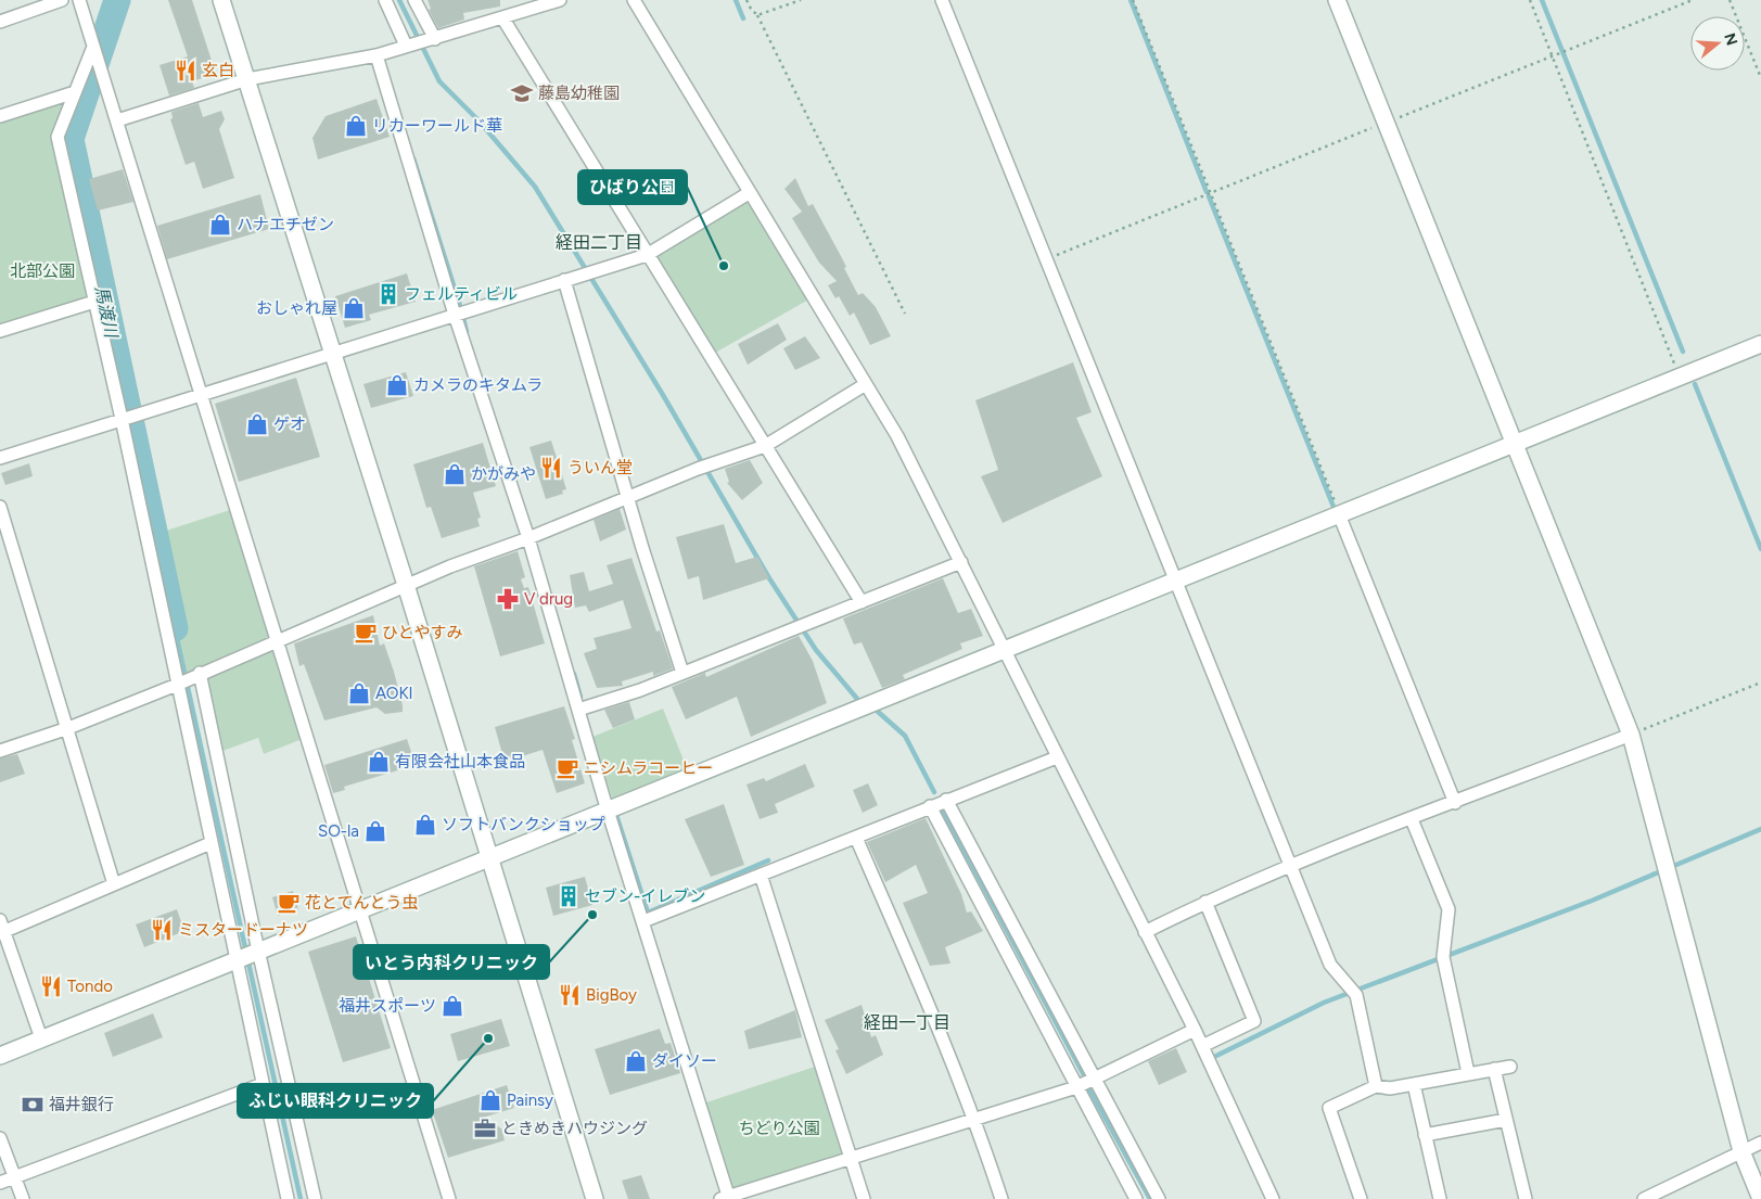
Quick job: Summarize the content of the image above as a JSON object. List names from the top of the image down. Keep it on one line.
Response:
{"districts":["経田二丁目","経田一丁目"],"water":["馬渡川"],"parks":["北部公園","ちどり公園"],"places":{"restaurant":["玄白","ういん堂","ミスタードーナツ","Tondo","BigBoy"],"school or university":["藤島幼稚園"],"shop":["リカーワールド華","ハナエチゼン","おしゃれ屋","カメラのキタムラ","ゲオ","かがみや","AOKI","有限会社山本食品","ソフトバンクショップ","SO-la","福井スポーツ","ダイソー","Painsy"],"other":["ひばり公園","いとう内科クリニック","ふじい眼科クリニック"],"building":["フェルティビル","セブン-イレブン"],"pharmacy":["V drug"],"cafe":["ひとやすみ","ニシムラコーヒー","花とてんとう虫"],"bank":["福井銀行"],"office":["ときめきハウジング"]},"north":"right"}
